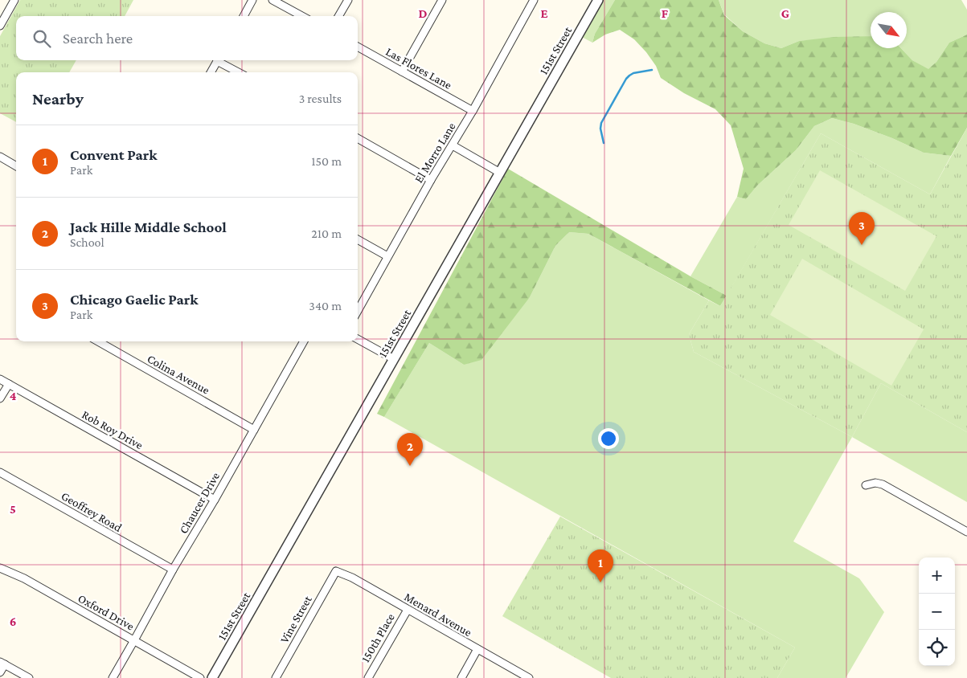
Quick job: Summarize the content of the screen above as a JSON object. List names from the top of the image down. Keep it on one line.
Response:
{"streets":{"street":["151st Street","Las Flores Lane","El Morro Lane","Colina Avenue","Rob Roy Drive","Chaucer Drive","Geoffrey Road","Oxford Drive","Menard Avenue","Vine Street","150th Place"]},"crossings":[["Las Flores Lane","El Morro Lane"],["Colina Avenue","Chaucer Drive"],["Rob Roy Drive","Chaucer Drive"],["Chaucer Drive","Geoffrey Road"],["Chaucer Drive","Oxford Drive"],["Menard Avenue","Vine Street"],["Menard Avenue","150th Place"]],"north":"bottom right","page":{"search":"Search here","heading":["Nearby","3 results"],"list":[{"mark":"1","name":"Convent Park","note":"Park","value":"150 m"},{"mark":"2","name":"Jack Hille Middle School","note":"School","value":"210 m"},{"mark":"3","name":"Chicago Gaelic Park","note":"Park","value":"340 m"}],"pins":["3","2","1"],"map_buttons":["+","−"]},"grid":{"columns":["D","E","F","G"],"rows":["4","5","6"]}}
